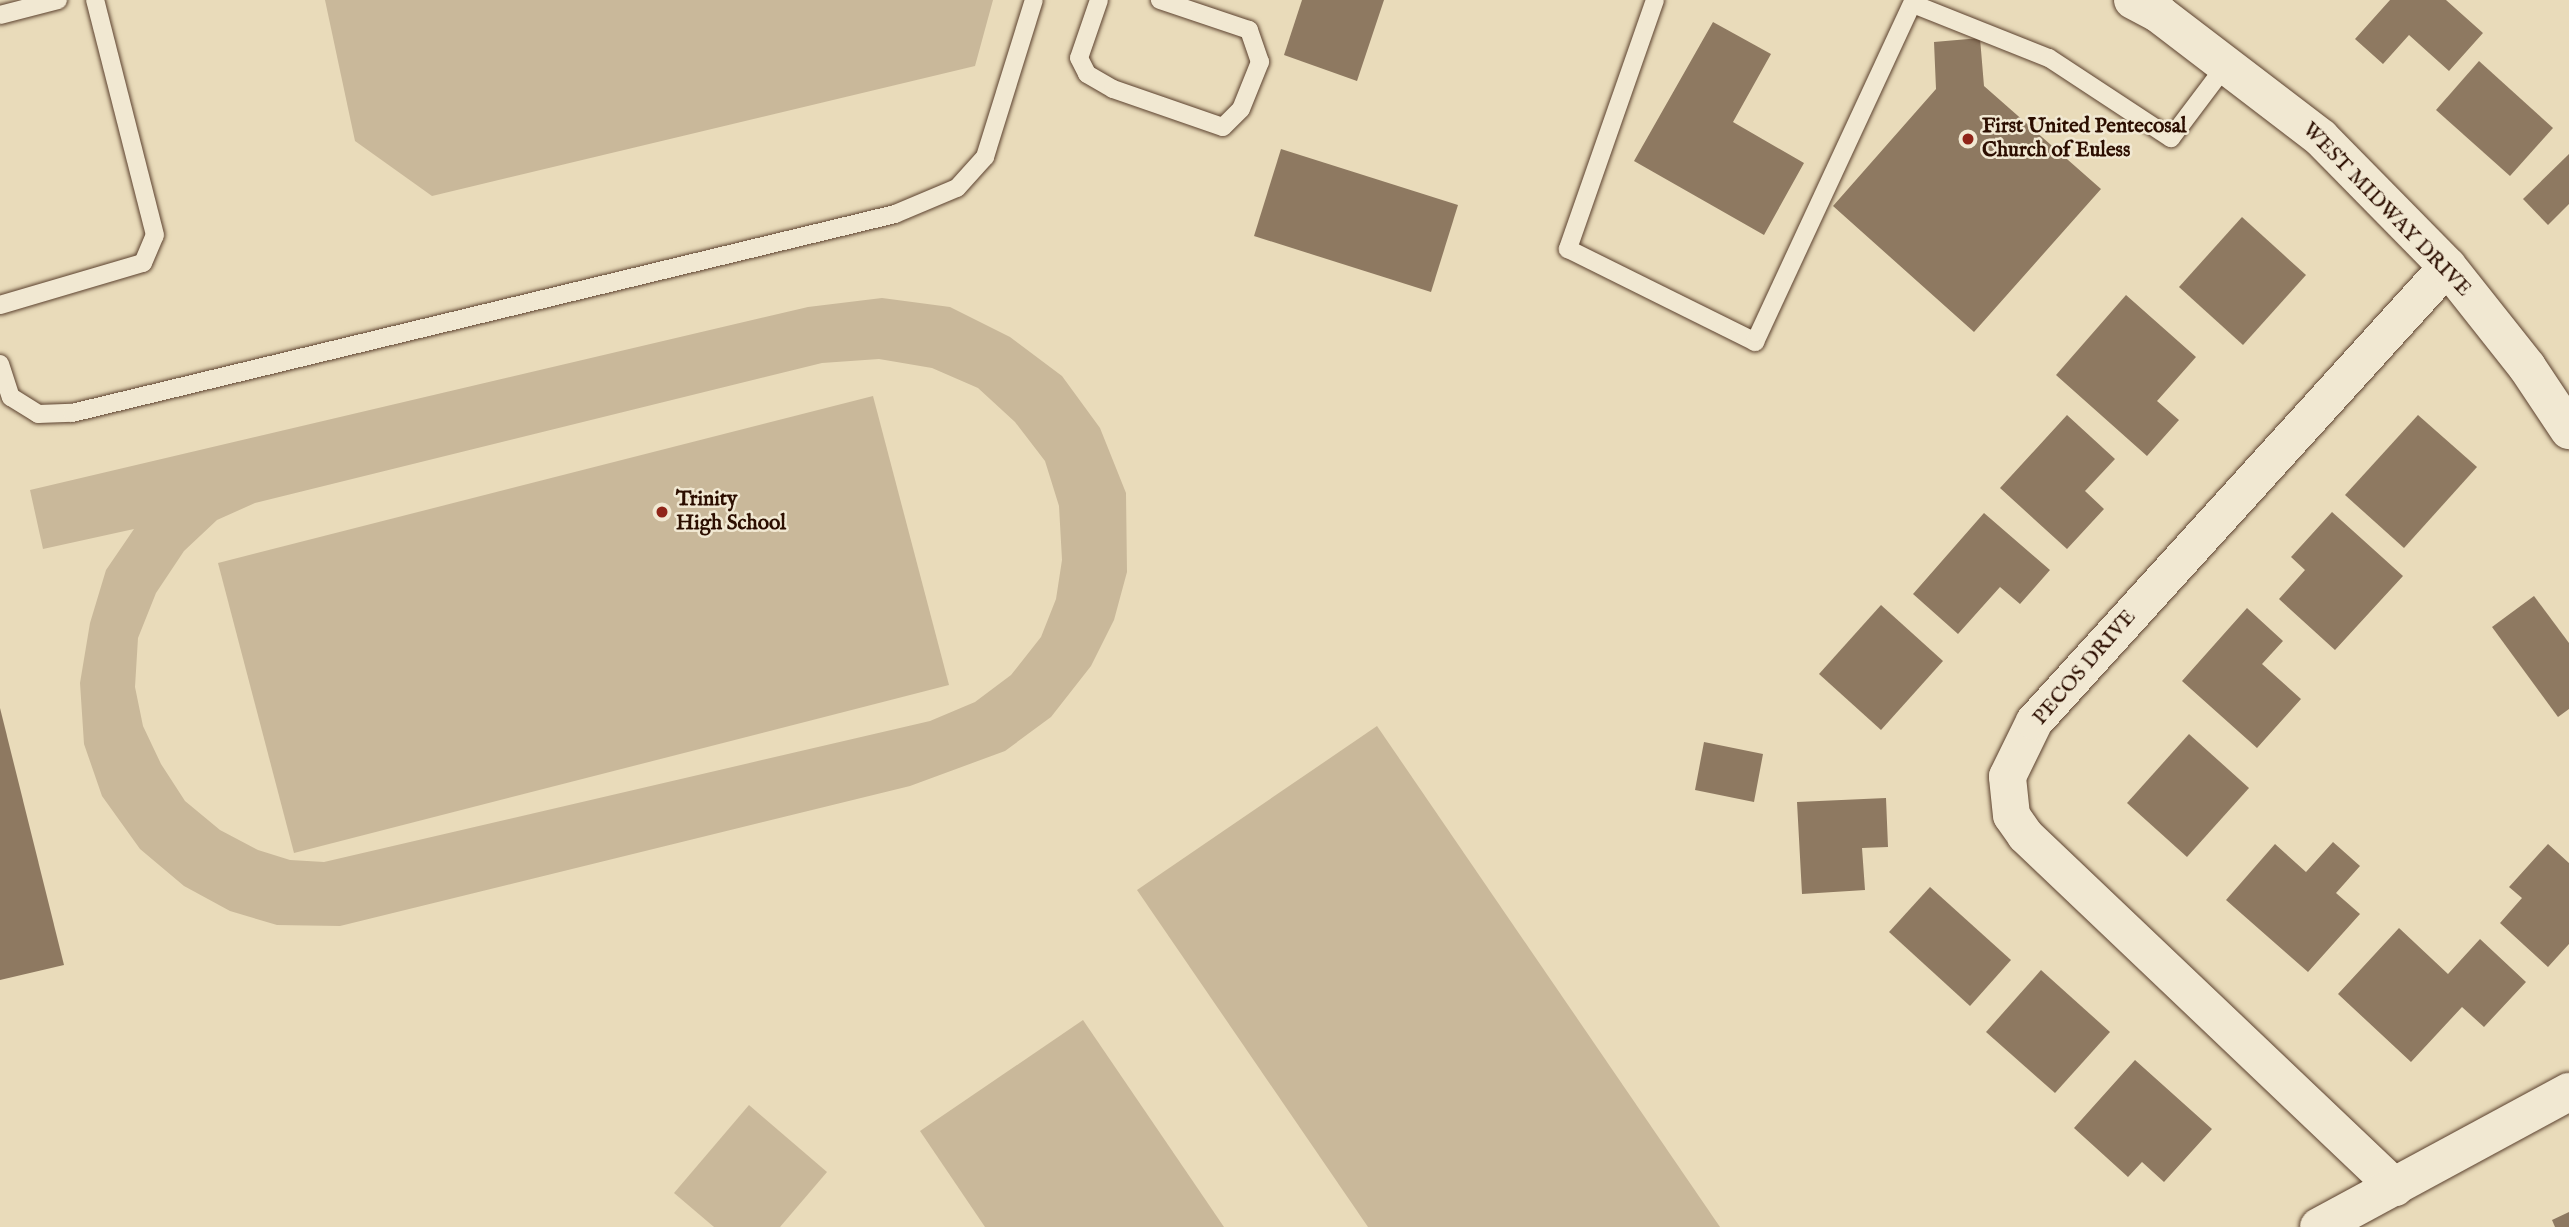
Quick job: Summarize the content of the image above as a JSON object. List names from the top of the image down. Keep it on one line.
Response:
{"streets":{"street":["WEST MIDWAY DRIVE","PECOS DRIVE"]},"crossings":[["WEST MIDWAY DRIVE","PECOS DRIVE"]],"places":["First United Pentecosal Church of Euless","Trinity High School"]}
